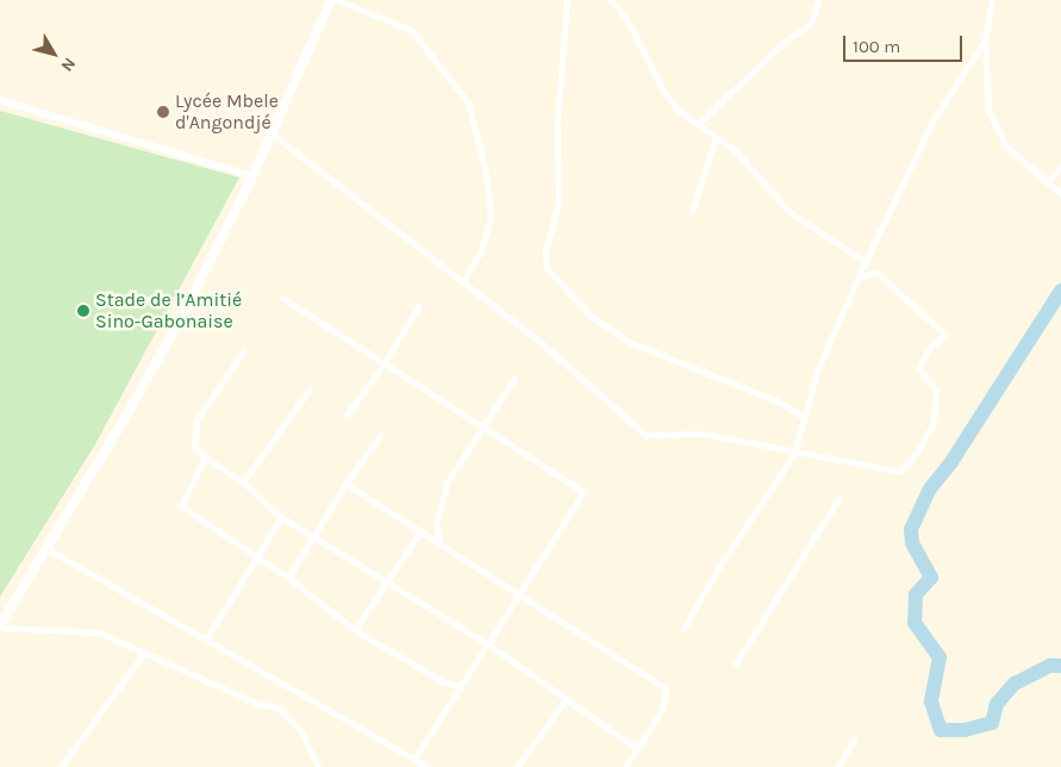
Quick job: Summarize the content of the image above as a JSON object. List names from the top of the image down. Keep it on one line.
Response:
{"places":["Lycée Mbele d'Angondjé","Stade de l’Amitié Sino-Gabonaise"],"scale_bar":"100 m","north":"bottom right"}
